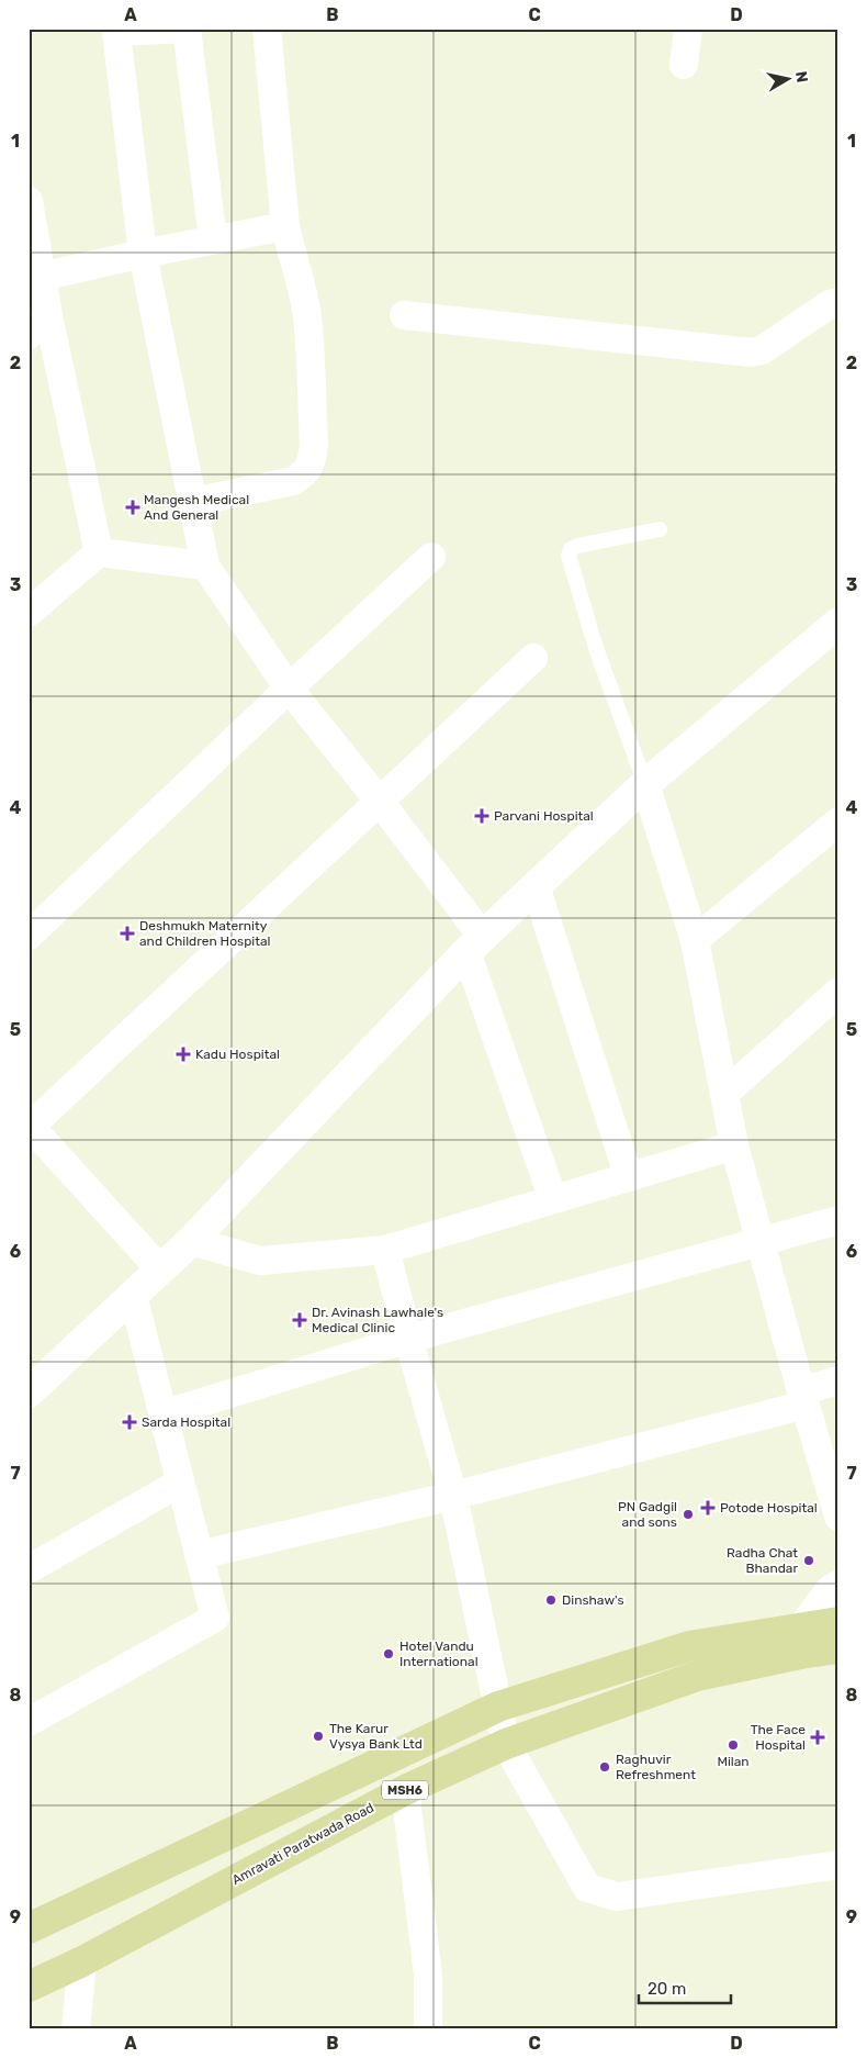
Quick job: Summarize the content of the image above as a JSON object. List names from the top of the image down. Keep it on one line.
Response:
{"streets":{"main road":["MSH6","Amravati Paratwada Road"]},"crossings":[["MSH6","Amravati Paratwada Road"]],"places":{"health":["Mangesh Medical And General","Parvani Hospital","Deshmukh Maternity and Children Hospital","Kadu Hospital","Dr. Avinash Lawhale's Medical Clinic","Sarda Hospital","Potode Hospital","The Face Hospital"],"other":["PN Gadgil and sons","Radha Chat Bhandar","Dinshaw's","Hotel Vandu International","The Karur Vysya Bank Ltd","Milan","Raghuvir Refreshment"]},"scale_bar":"20 m","north":"right","grid":{"columns":["A","B","C","D"],"rows":["1","2","3","4","5","6","7","8","9"]}}
